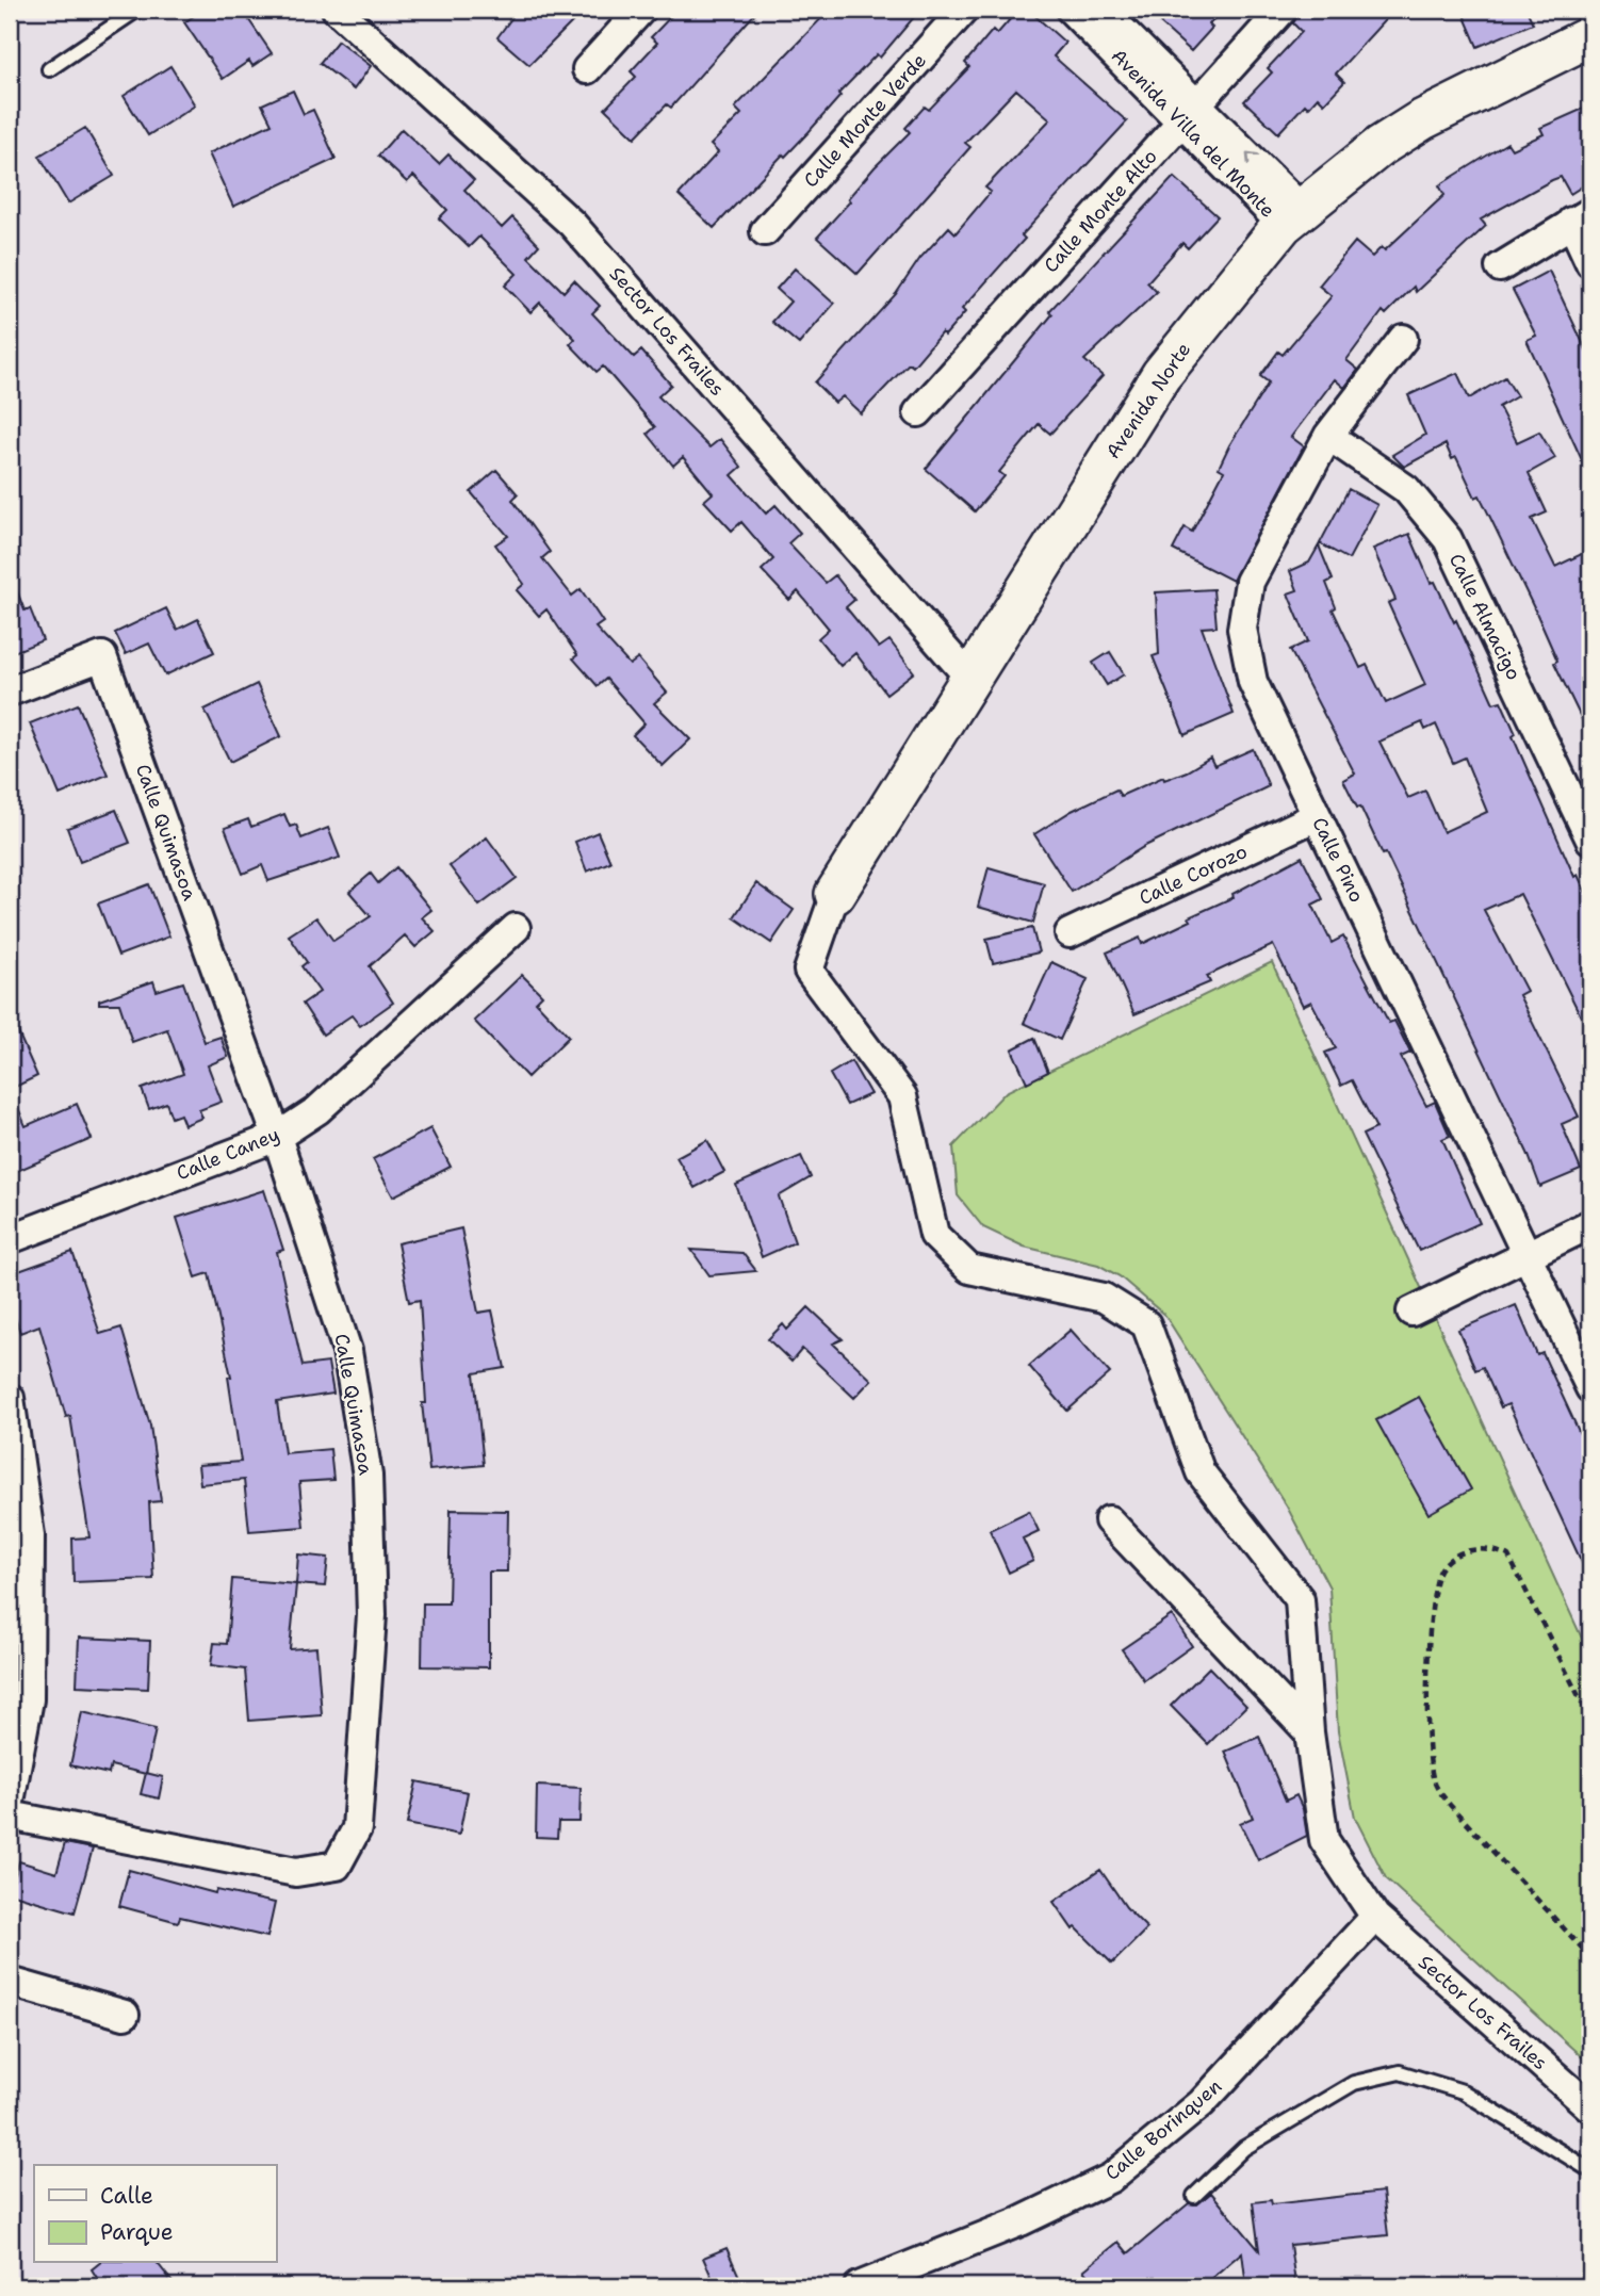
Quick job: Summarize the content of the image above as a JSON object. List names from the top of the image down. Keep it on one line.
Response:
{"streets":{"street":["Calle Monte Verde","Avenida Villa del Monte","Calle Monte Alto","Sector Los Frailes","Avenida Norte","Calle Almacigo","Calle Quimasoa","Calle Pino","Calle Corozo","Calle Caney","Calle Borinquen"]},"crossings":[["Avenida Villa del Monte","Calle Monte Alto"],["Avenida Villa del Monte","Avenida Norte"],["Sector Los Frailes","Avenida Norte"],["Sector Los Frailes","Calle Borinquen"],["Calle Almacigo","Calle Pino"],["Calle Quimasoa","Calle Caney"],["Calle Pino","Calle Corozo"]],"legend":["Calle","Parque"]}
